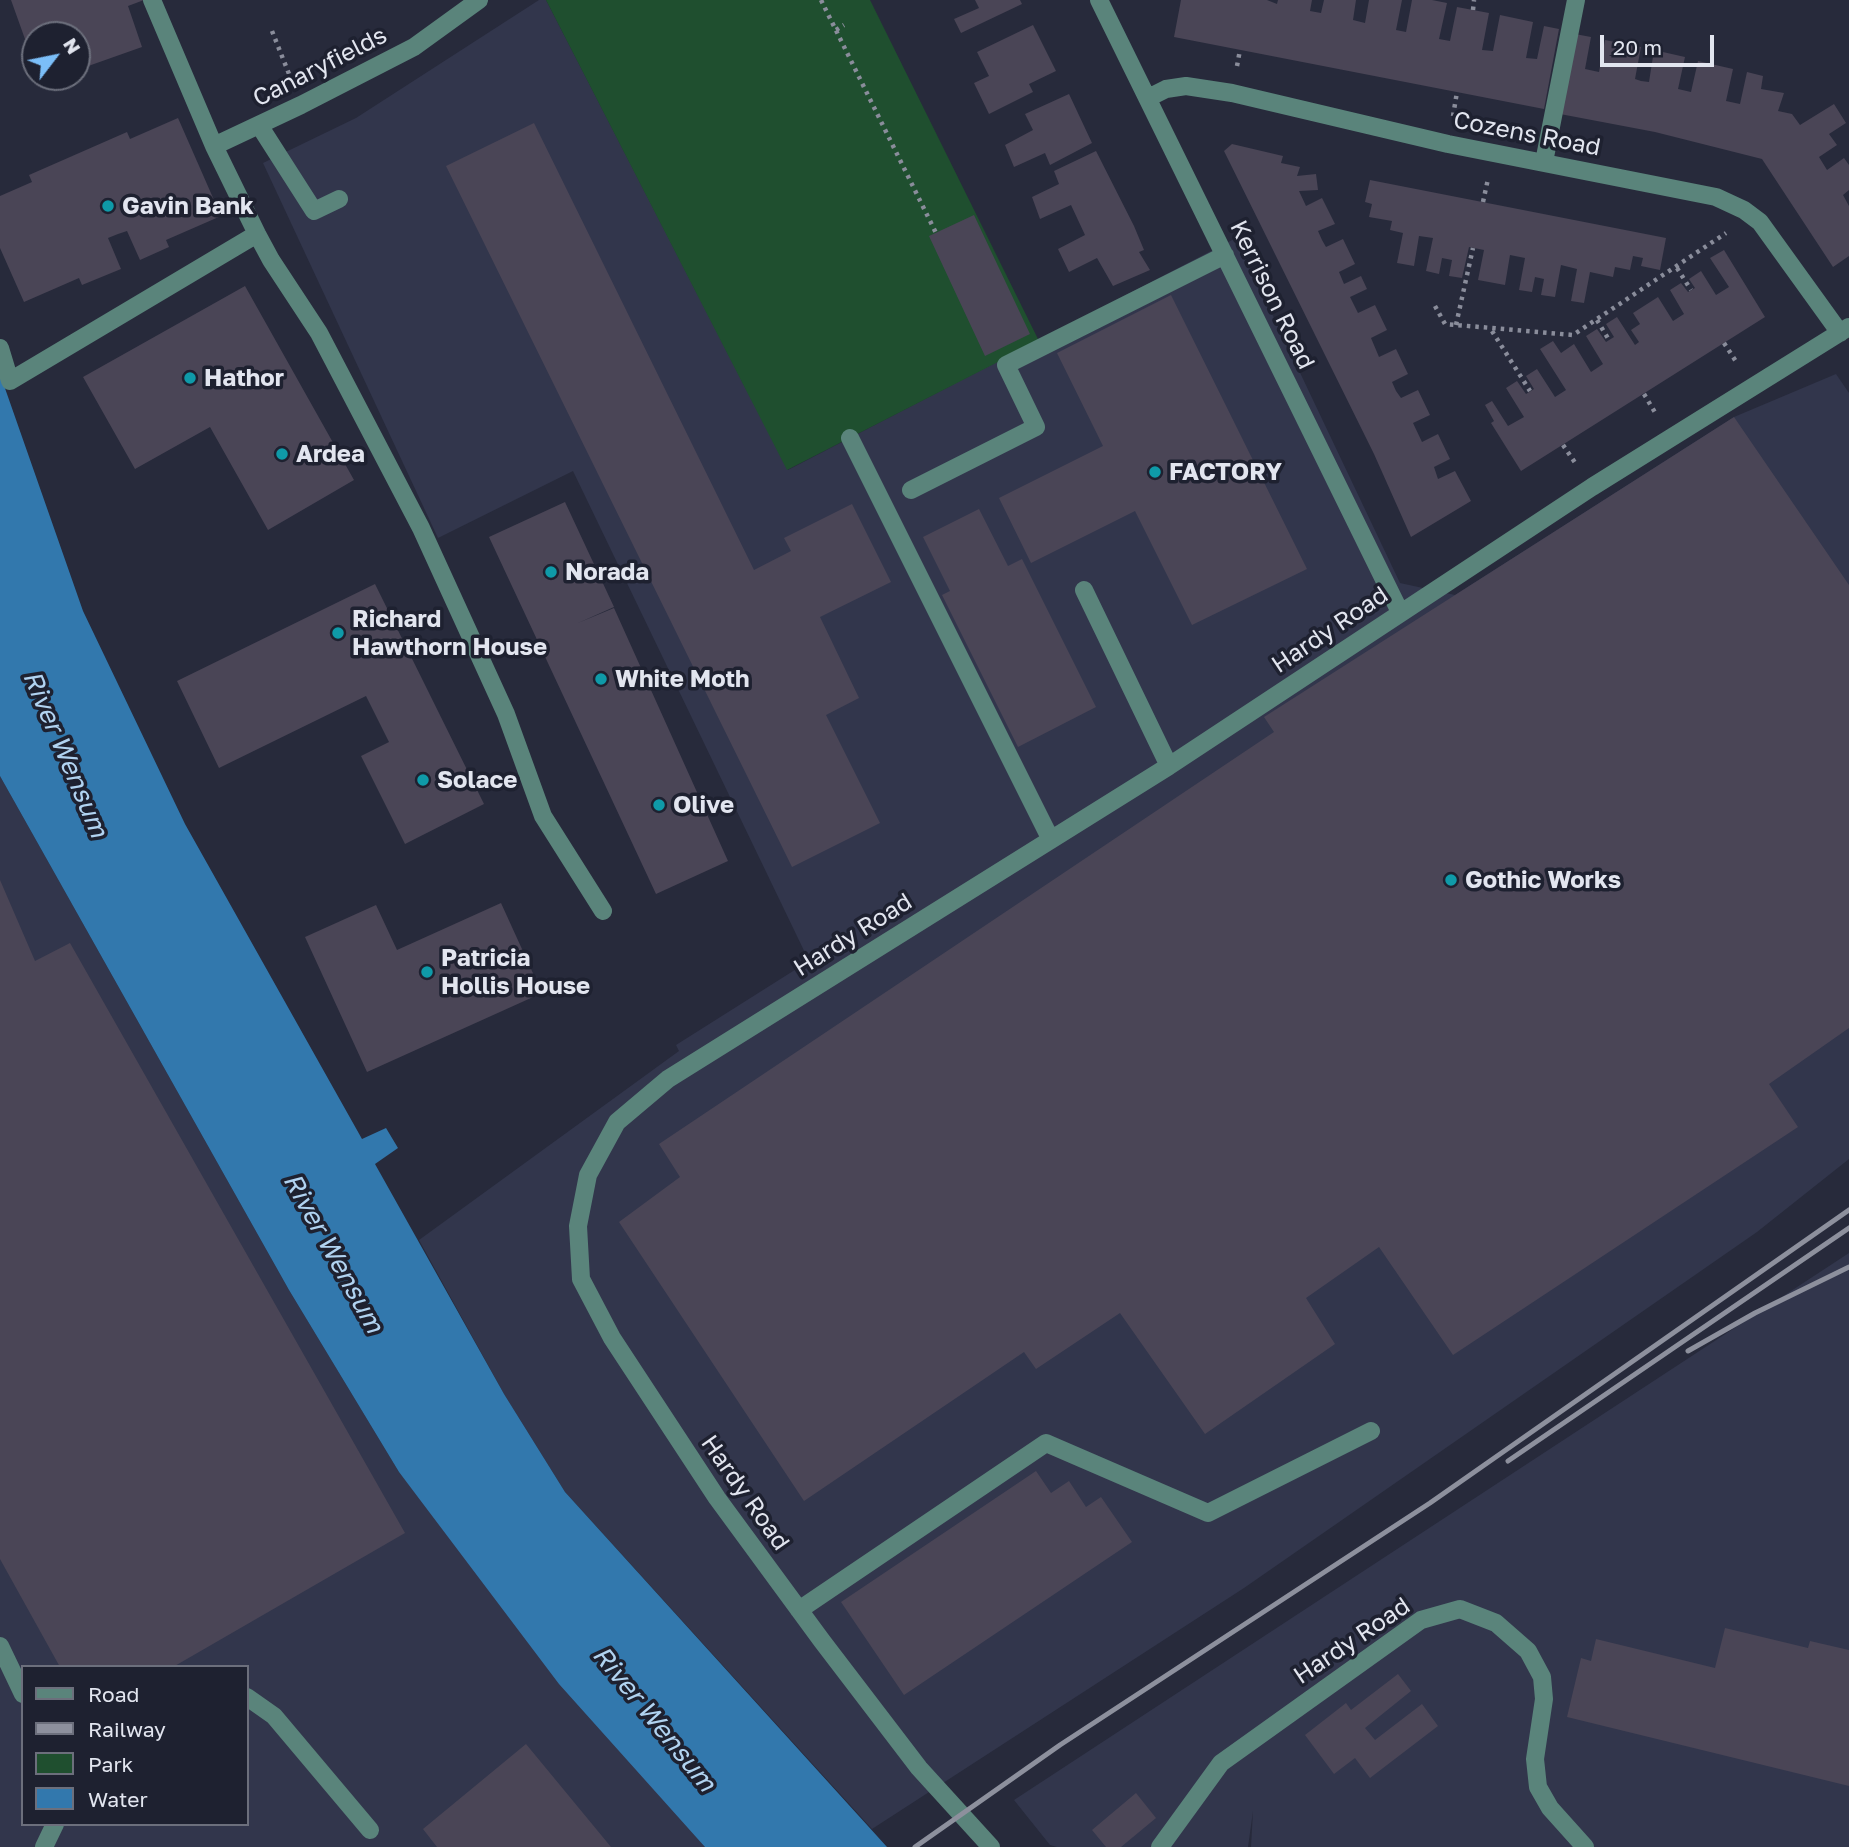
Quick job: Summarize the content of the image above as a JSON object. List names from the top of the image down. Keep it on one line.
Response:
{"streets":{"street":["Canaryfields","Cozens Road","Kerrison Road","Hardy Road"]},"crossings":[["Cozens Road","Kerrison Road"],["Cozens Road","Hardy Road"],["Kerrison Road","Hardy Road"]],"water":["River Wensum"],"places":["Gavin Bank","Hathor","Ardea","FACTORY","Norada","Richard Hawthorn House","White Moth","Solace","Olive","Gothic Works","Patricia Hollis House"],"legend":["Road","Railway","Park","Water"],"scale_bar":"20 m","north":"top right"}
